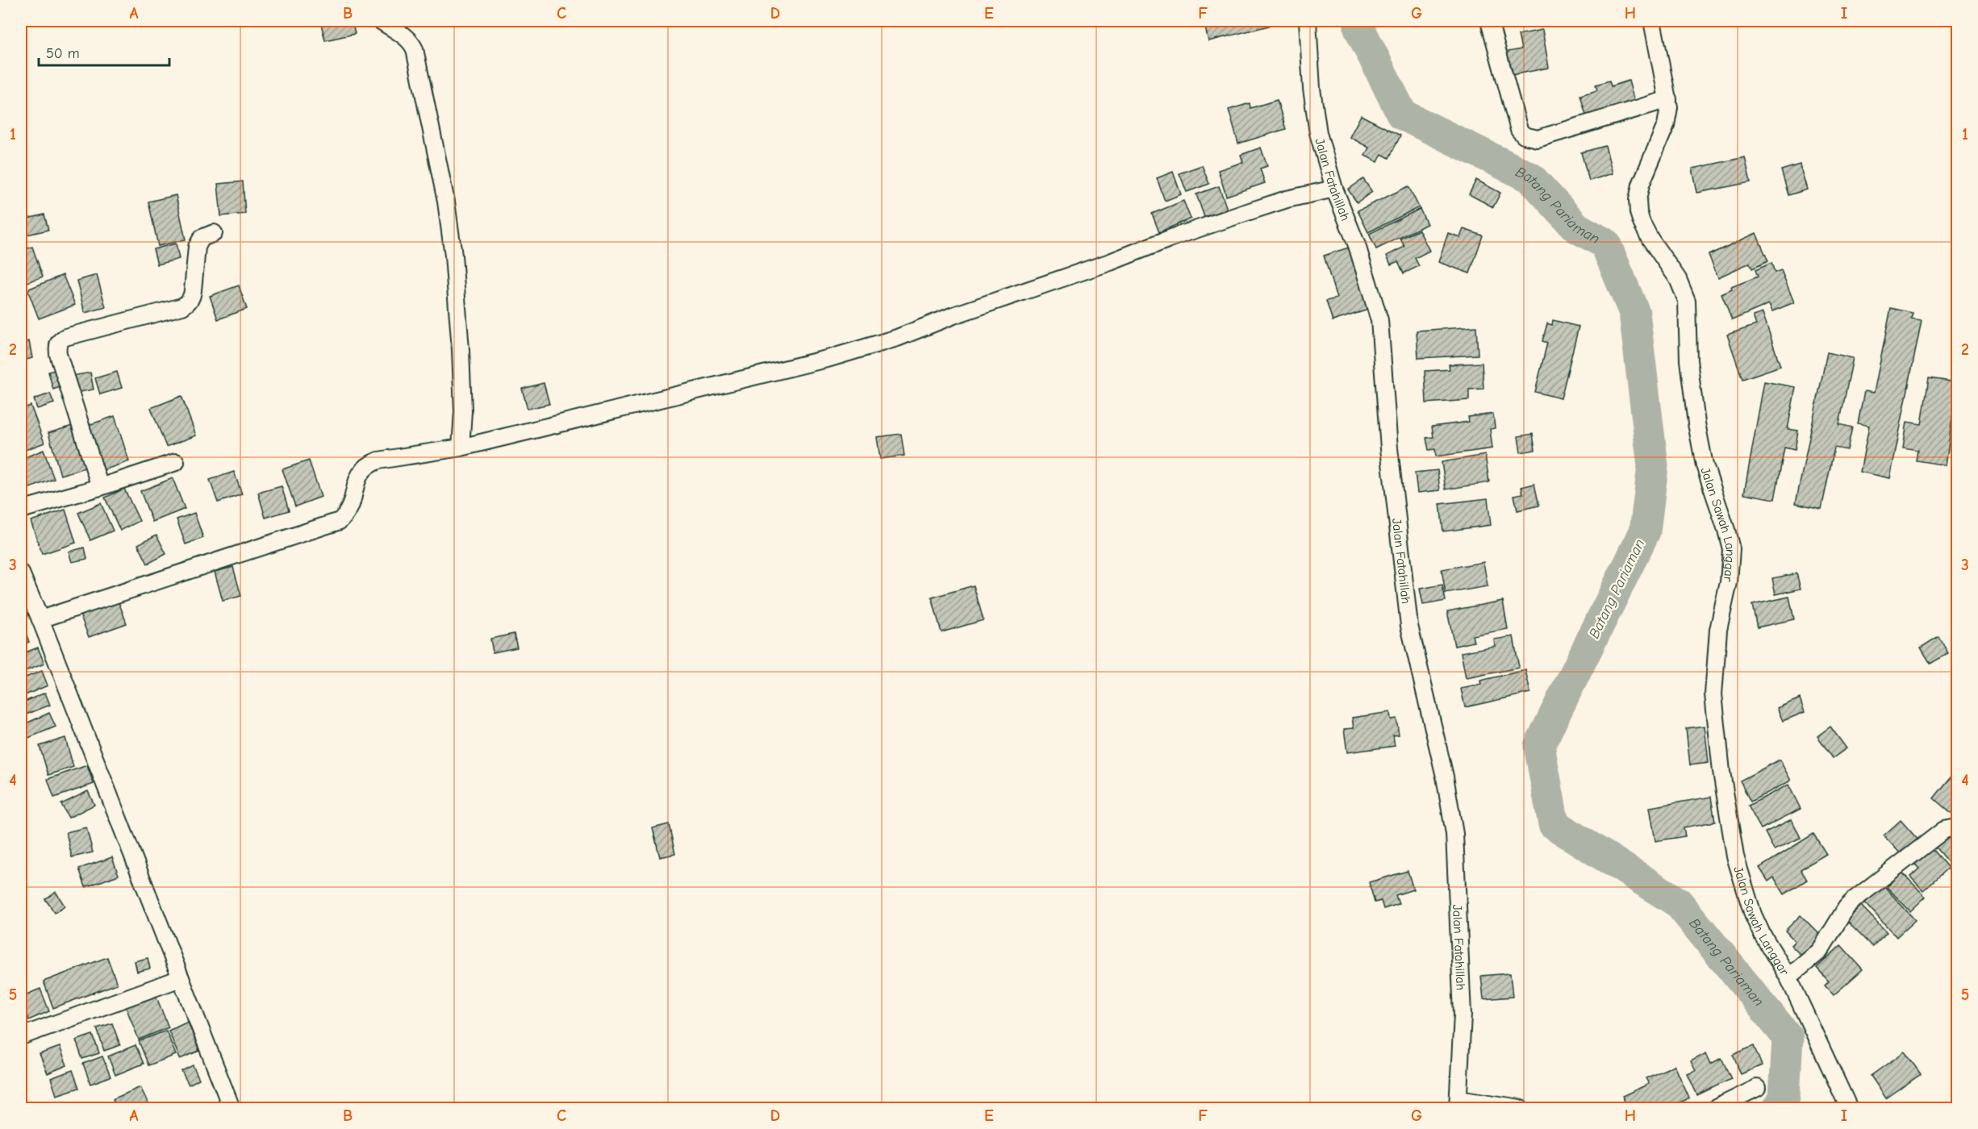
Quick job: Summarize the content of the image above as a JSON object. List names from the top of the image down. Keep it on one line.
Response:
{"streets":{"street":["Jalan Fatahillah","Jalan Sawah Langgar"]},"water":["Batang Pariaman"],"scale_bar":"50 m","grid":{"columns":["A","B","C","D","E","F","G","H","I"],"rows":["1","2","3","4","5"]}}
